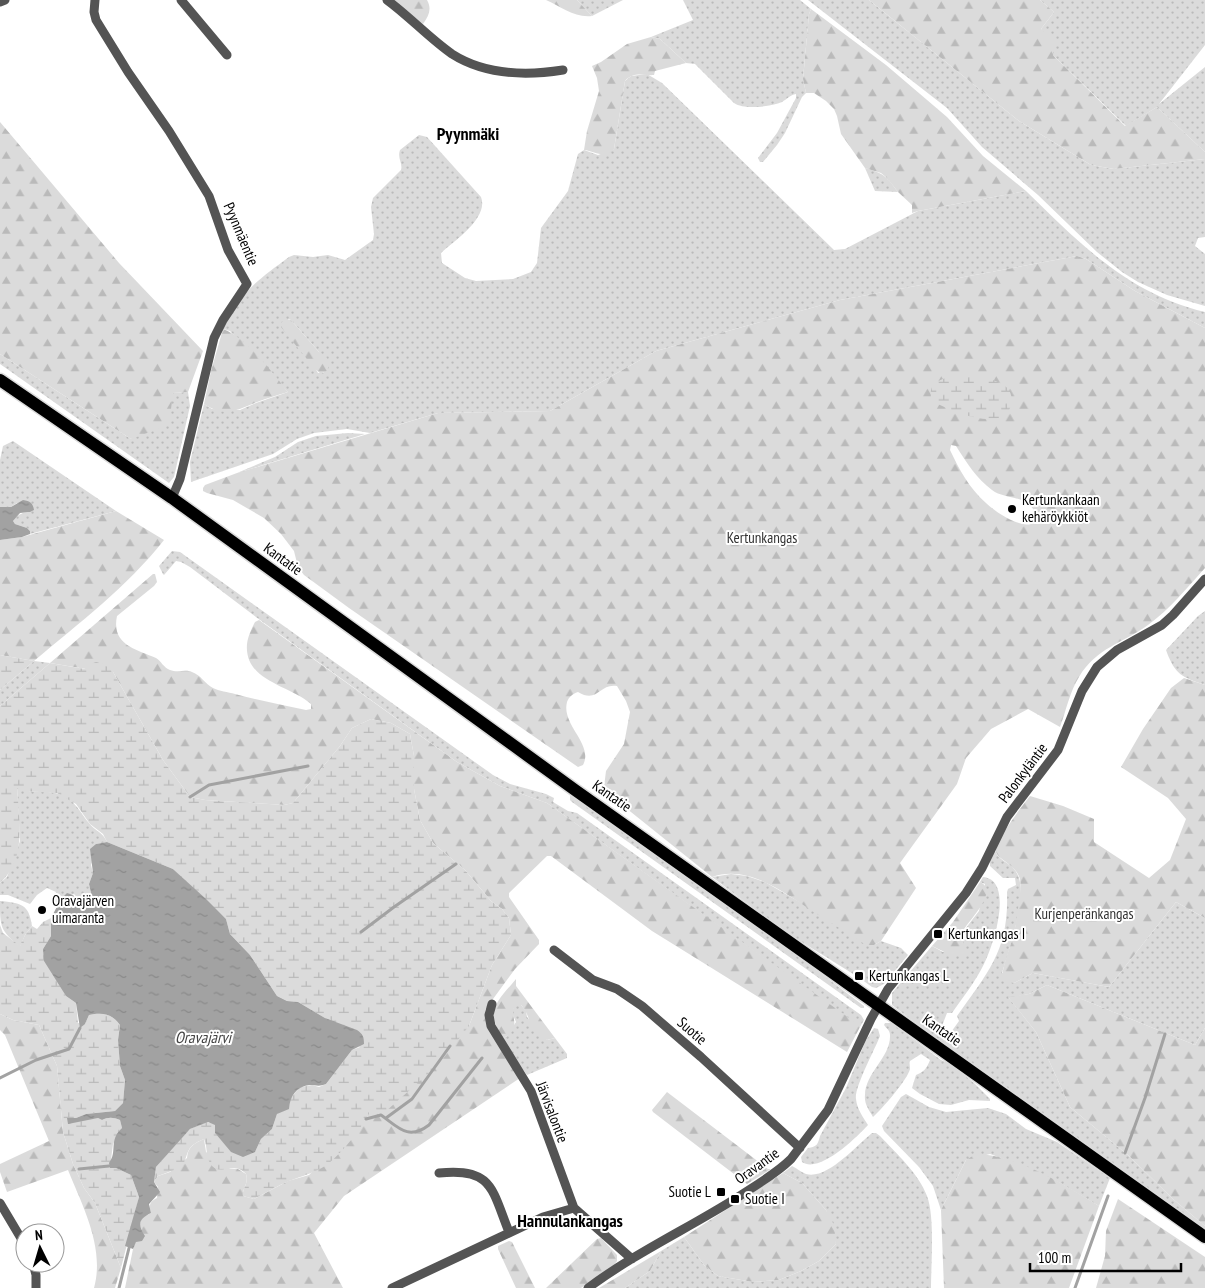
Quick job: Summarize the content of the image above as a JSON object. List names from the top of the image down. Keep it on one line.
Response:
{"streets":{"main road":["Kantatie"],"street":["Pyynmäentie","Palonkyläntie","Suotie","Järvisalontie","Oravantie"]},"crossings":[["Pyynmäentie","Kantatie"],["Kantatie","Palonkyläntie"],["Kantatie","Oravantie"],["Palonkyläntie","Oravantie"],["Suotie","Oravantie"],["Järvisalontie","Oravantie"]],"districts":["Pyynmäki","Hannulankangas"],"water":["Oravajärvi"],"parks":["Kertunkangas","Kurjenperänkangas"],"places":{"other":["Kertunkankaan kehäröykkiöt","Oravajärven uimaranta"],"transit":["Kertunkangas I","Kertunkangas L","Suotie L","Suotie I"]},"scale_bar":"100 m","north":"top"}
